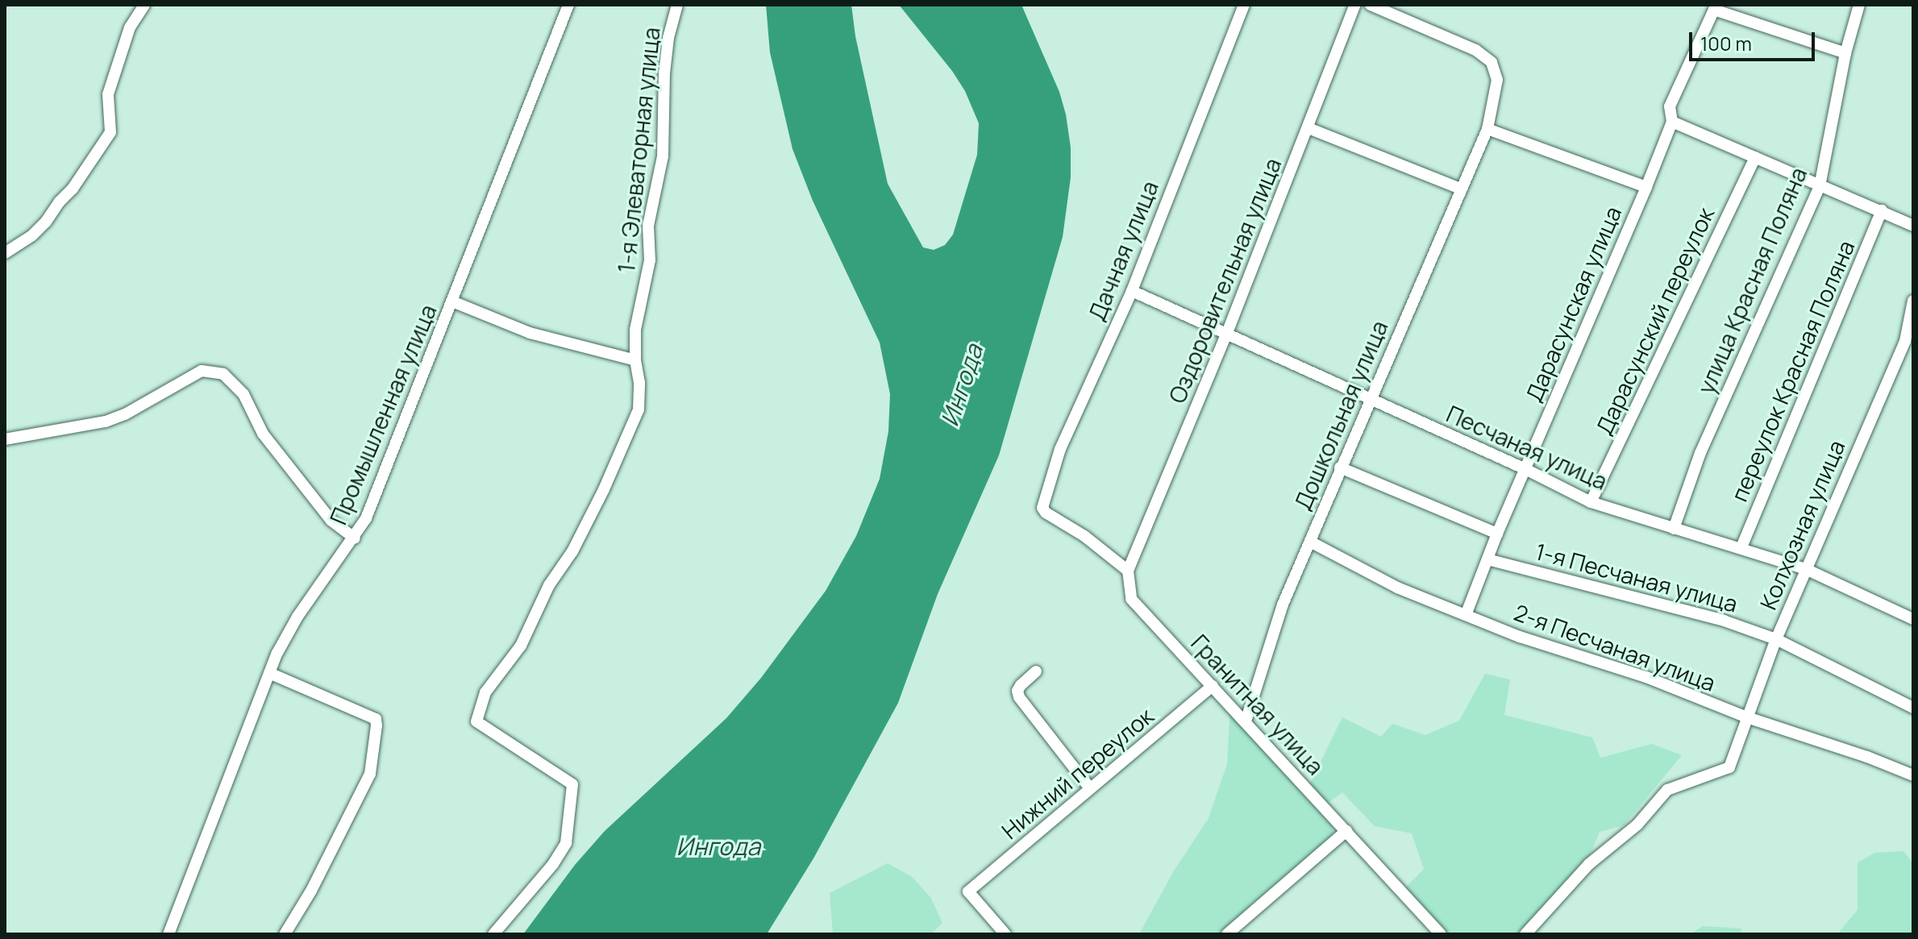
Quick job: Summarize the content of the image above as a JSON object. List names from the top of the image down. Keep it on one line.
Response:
{"streets":{"street":["1-я Элеваторная улица","Дачная улица","Оздоровительная улица","улица Красная Поляна","Дарасунская улица","Дарасунский переулок","переулок Красная Поляна","Промышленная улица","Дошкольная улица","Песчаная улица","Колхозная улица","1-я Песчаная улица","2-я Песчаная улица","Гранитная улица","Нижний переулок"]},"crossings":[["Дачная улица","Оздоровительная улица"],["Дачная улица","Песчаная улица"],["Дачная улица","Гранитная улица"],["Оздоровительная улица","Песчаная улица"],["Оздоровительная улица","Гранитная улица"],["улица Красная Поляна","Дарасунская улица"],["улица Красная Поляна","Песчаная улица"],["Дарасунская улица","Песчаная улица"],["Дарасунская улица","1-я Песчаная улица"],["Дарасунская улица","2-я Песчаная улица"],["Дарасунский переулок","Песчаная улица"],["переулок Красная Поляна","Песчаная улица"],["Дошкольная улица","Песчаная улица"],["Дошкольная улица","2-я Песчаная улица"],["Дошкольная улица","Гранитная улица"],["Песчаная улица","Колхозная улица"],["Колхозная улица","1-я Песчаная улица"],["Колхозная улица","2-я Песчаная улица"],["Гранитная улица","Нижний переулок"]],"water":["Ингода"],"scale_bar":"100 m"}
